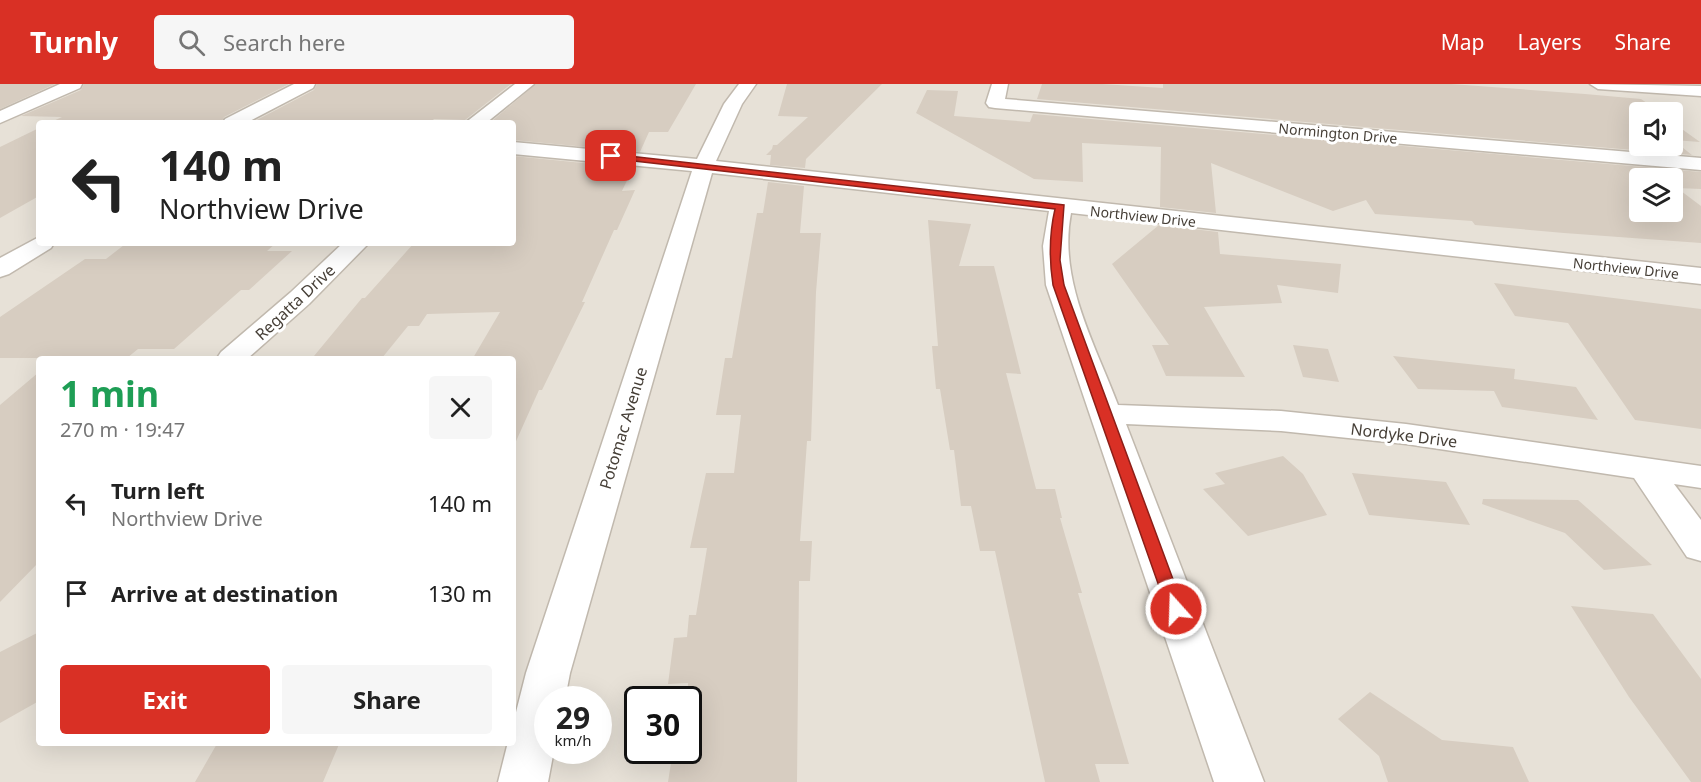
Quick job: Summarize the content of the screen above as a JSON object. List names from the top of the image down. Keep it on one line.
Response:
{"streets":{"street":["Normington Drive","Northview Drive","Regatta Drive","Potomac Avenue","Nordyke Drive"]},"crossings":[["Northview Drive","Potomac Avenue"]],"page":{"header":"Turnly","search":"Search here","nav":["Map","Layers","Share"],"turn":["140 m","Northview Drive"],"heading":["1 min","270 m · 19:47"],"list":[{"name":"Turn left","note":"Northview Drive","value":"140 m"},{"name":"Arrive at destination","value":"130 m"}],"buttons":["Exit","Share"],"speed":"29 km/h","limit":"30"}}
